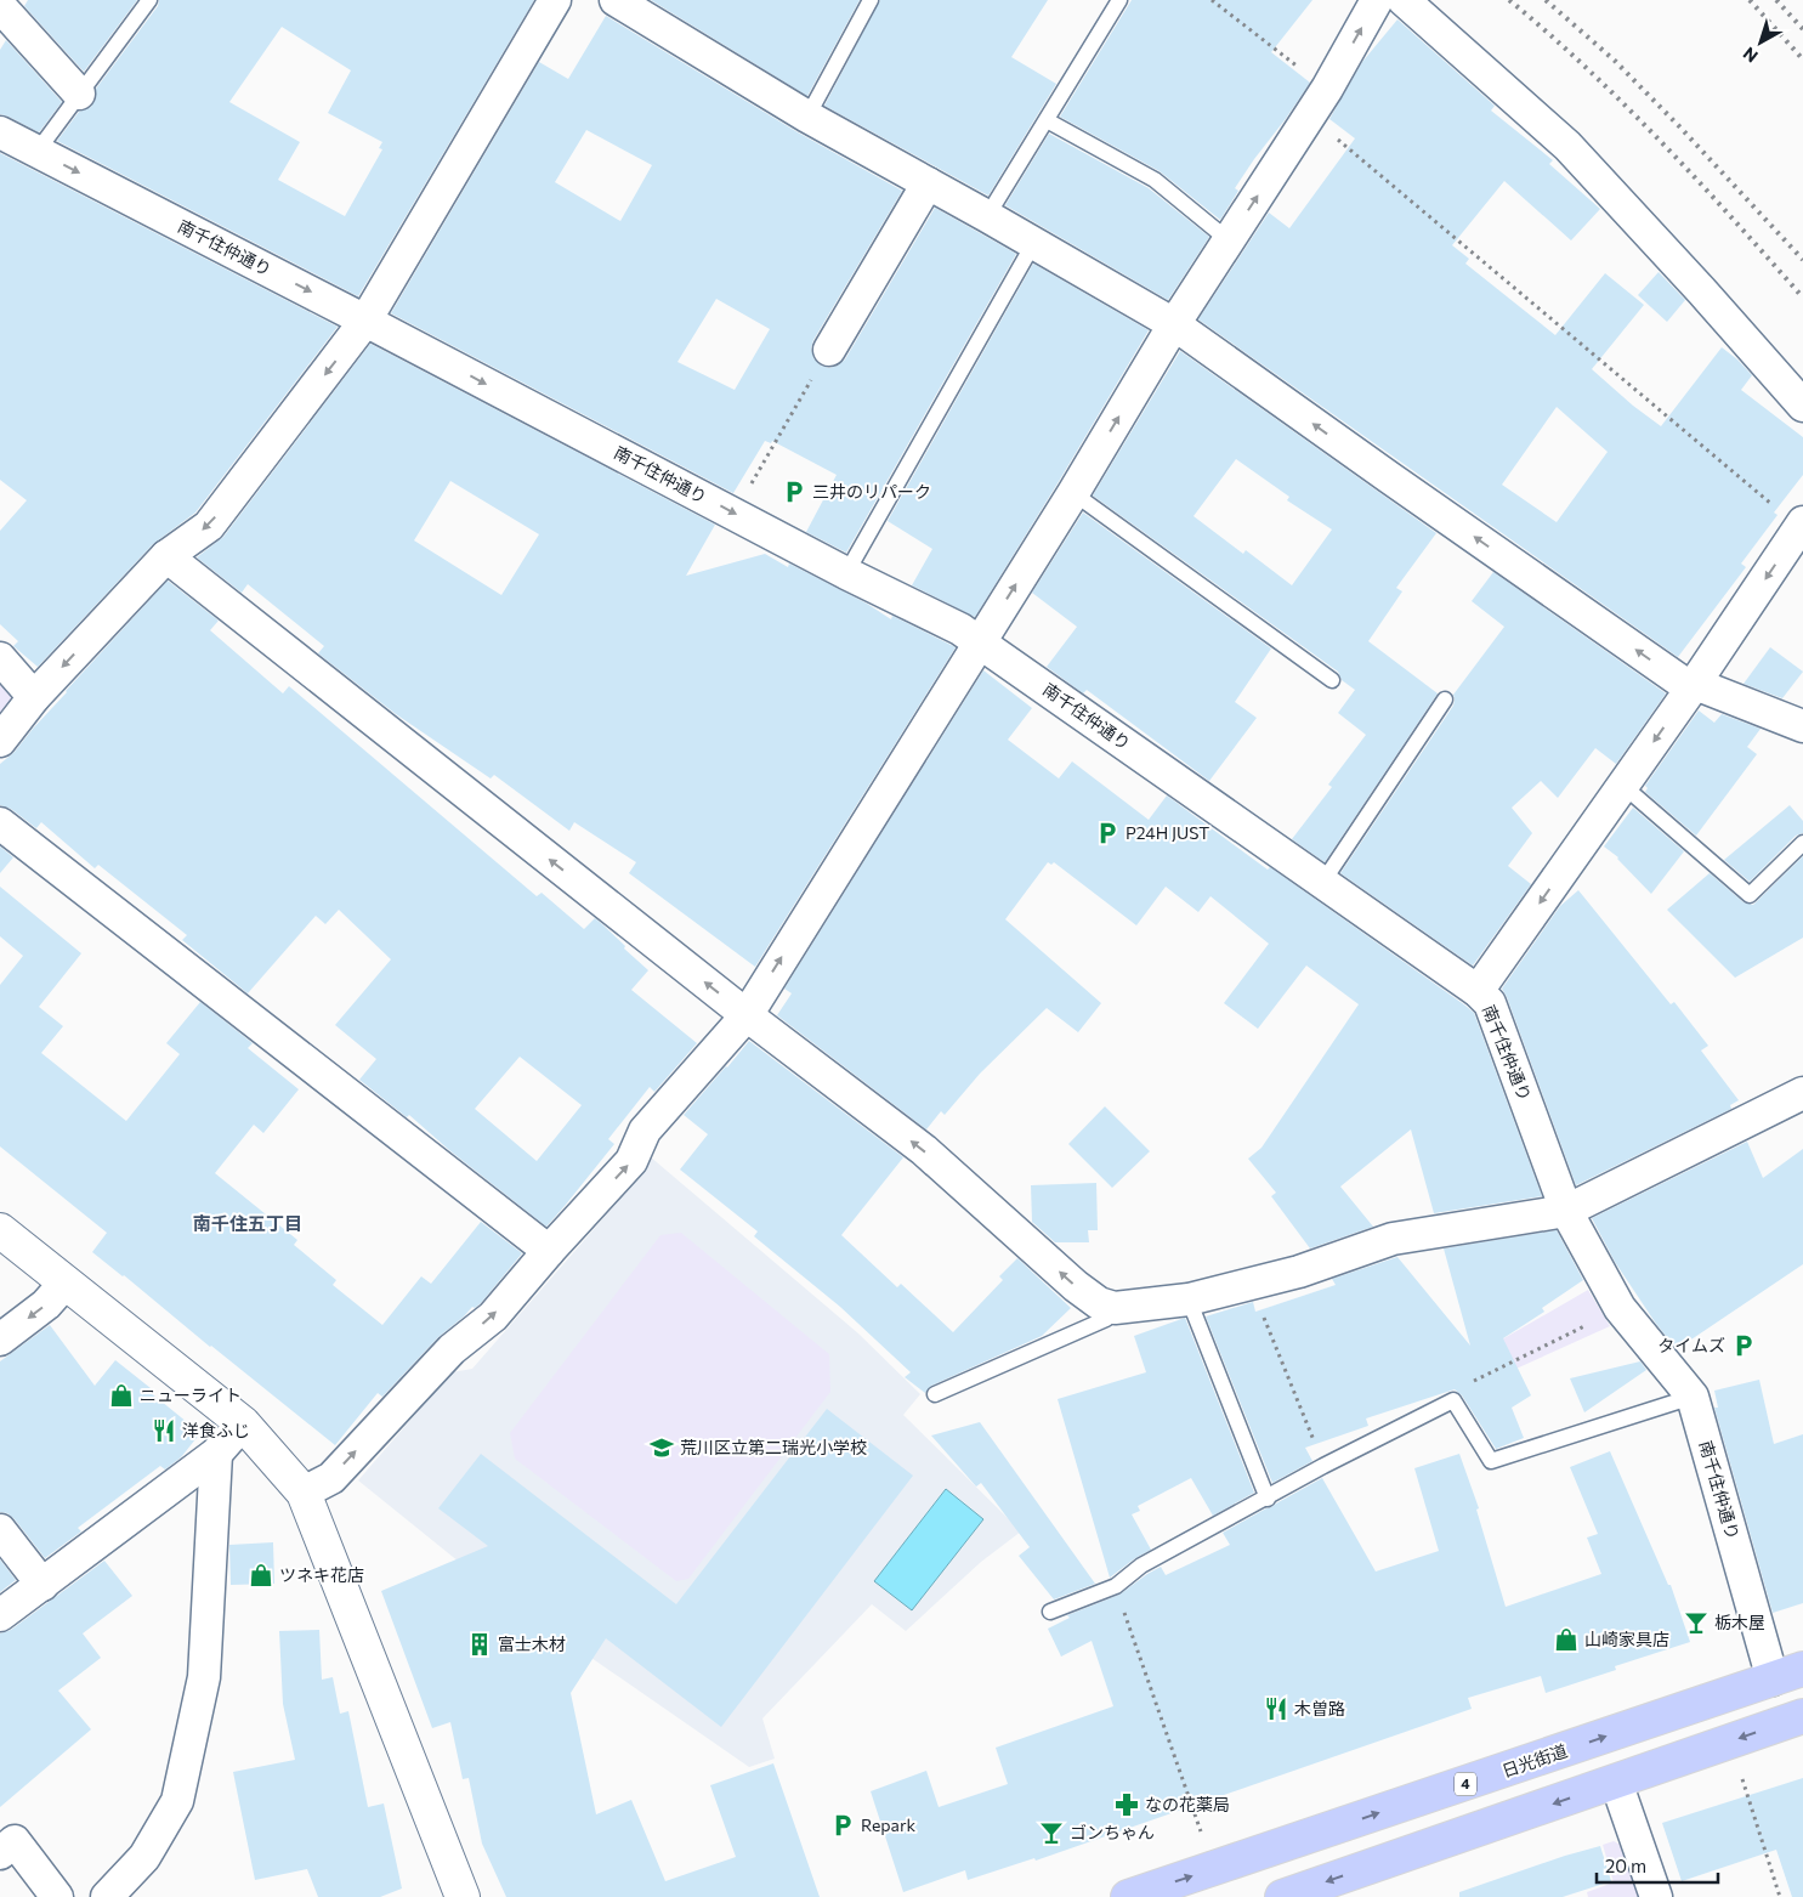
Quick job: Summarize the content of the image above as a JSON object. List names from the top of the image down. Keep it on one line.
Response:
{"streets":{"highway":["日光街道","4"],"street":["南千住仲通り"]},"crossings":[["南千住仲通り","日光街道"]],"districts":["南千住五丁目"],"places":{"parking":["三井のリパーク","P24H JUST","タイムズ","Repark"],"shop":["ニューライト","ツネキ花店","山崎家具店"],"restaurant":["洋食ふじ","木曽路"],"school or university":["荒川区立第二瑞光小学校"],"bar":["栃木屋","ゴンちゃん"],"building":["富士木材"],"pharmacy":["なの花薬局"]},"scale_bar":"20 m","north":"bottom left"}
